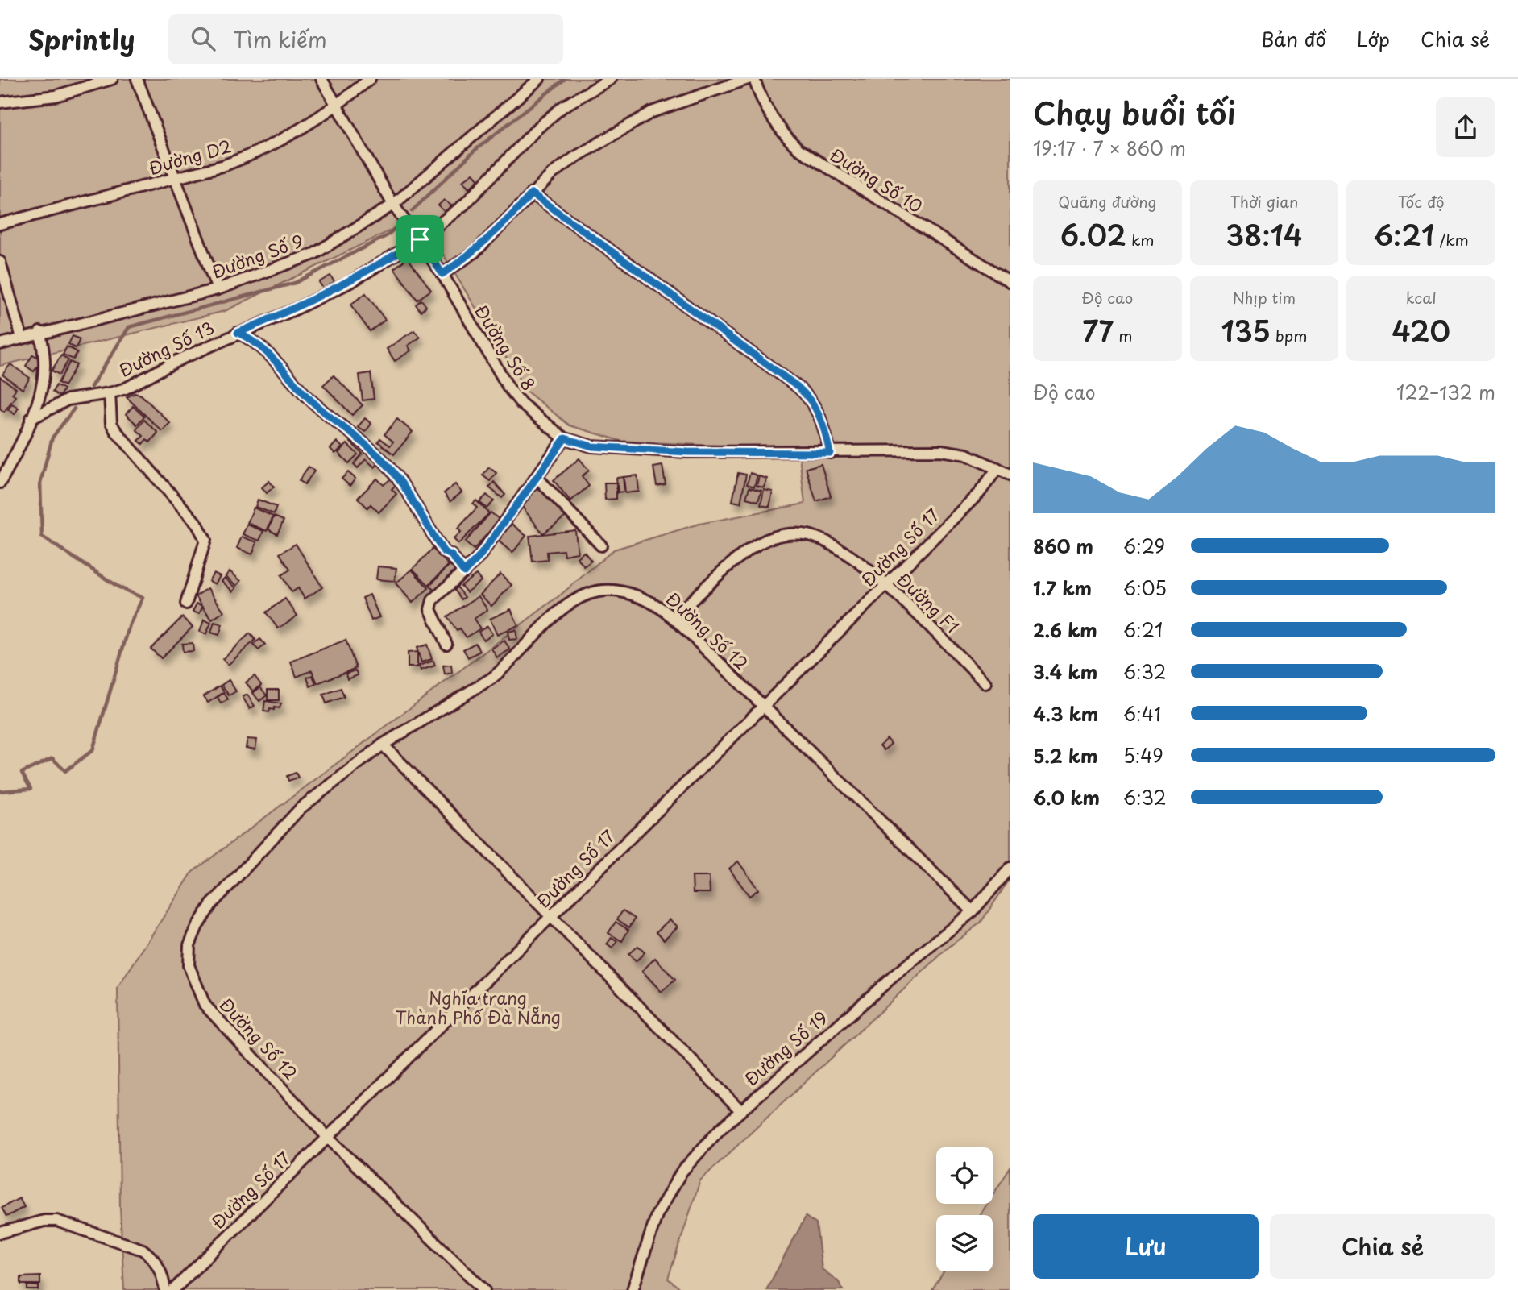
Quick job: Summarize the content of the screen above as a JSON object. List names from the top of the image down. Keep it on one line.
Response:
{"streets":{"street":["Đường D2","Đường Số 10","Đường Số 9","Đường Số 8","Đường Số 13","Đường Số 17","Đường F1","Đường Số 12","Đường Số 19"]},"crossings":[["Đường D2","Đường Số 8"],["Đường Số 9","Đường Số 8"],["Đường Số 8","Đường Số 13"],["Đường Số 8","Đường Số 17"],["Đường Số 17","Đường F1"],["Đường Số 17","Đường Số 12"],["Đường F1","Đường Số 12"],["Đường Số 12","Đường Số 19"]],"parks":["Nghĩa trang Thành Phố Đà Nẵng"],"page":{"header":"Sprintly","search":"Tìm kiếm","nav":["Bản đồ","Lớp","Chia sẻ"],"heading":["Chạy buổi tối","19:17 · 7 × 860 m"],"stats":[["Quãng đường","6.02 km"],["Thời gian","38:14"],["Tốc độ","6:21 /km"],["Độ cao","77 m"],["Nhịp tim","135 bpm"],["kcal","420"]],"chart":["Độ cao","122–132 m"],"list":[{"name":"860 m","note":"6:29"},{"name":"1.7 km","note":"6:05"},{"name":"2.6 km","note":"6:21"},{"name":"3.4 km","note":"6:32"},{"name":"4.3 km","note":"6:41"},{"name":"5.2 km","note":"5:49"},{"name":"6.0 km","note":"6:32"}],"buttons":["Lưu","Chia sẻ"]}}
